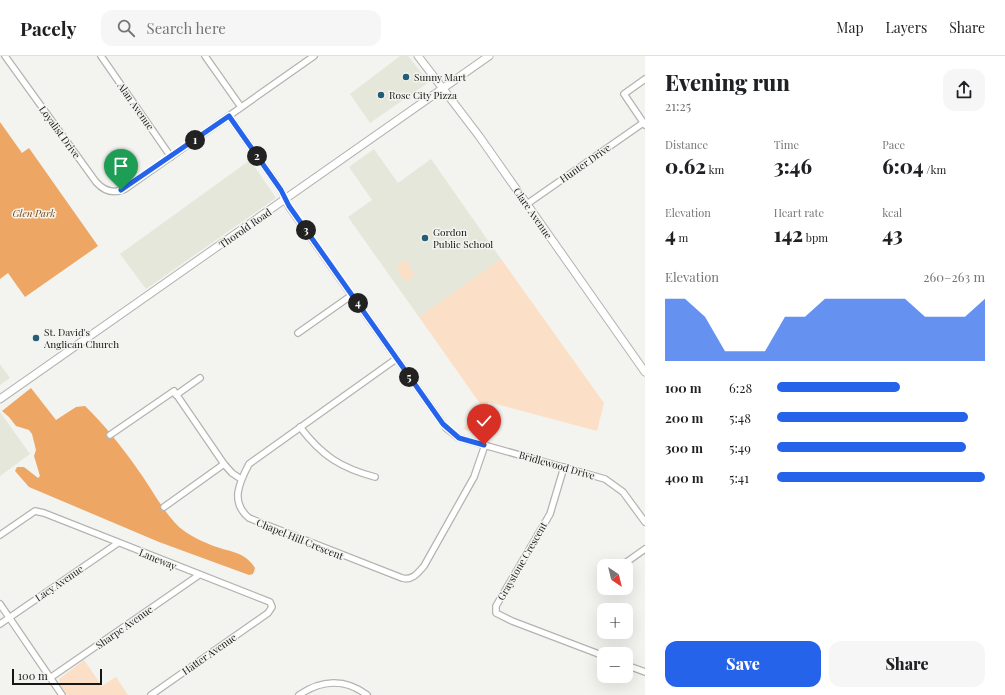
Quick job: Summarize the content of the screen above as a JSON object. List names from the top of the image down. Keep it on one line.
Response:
{"streets":{"street":["Alan Avenue","Loyalist Drive","Hunter Drive","Clare Avenue","Thorold Road","Bridlewood Drive","Chapel Hill Crescent","Laneway","Graystone Crescent","Lacy Avenue","Sharpe Avenue","Hatter Avenue"]},"crossings":[["Alan Avenue","Loyalist Drive"],["Hunter Drive","Clare Avenue"],["Clare Avenue","Thorold Road"],["Thorold Road","Bridlewood Drive"],["Bridlewood Drive","Chapel Hill Crescent"],["Bridlewood Drive","Graystone Crescent"],["Laneway","Lacy Avenue"],["Laneway","Sharpe Avenue"],["Laneway","Hatter Avenue"]],"parks":["Glen Park"],"places":["Sunny Mart","Rose City Pizza","Gordon Public School","St. David's Anglican Church"],"scale_bar":"100 m","north":"bottom right","page":{"header":"Pacely","search":"Search here","nav":["Map","Layers","Share"],"heading":["Evening run","21:25"],"stats":[["Distance","0.62 km"],["Time","3:46"],["Pace","6:04 /km"],["Elevation","4 m"],["Heart rate","142 bpm"],["kcal","43"]],"pins":["1","2","3","4","5"],"chart":["Elevation","260–263 m"],"list":[{"name":"100 m","note":"6:28"},{"name":"200 m","note":"5:48"},{"name":"300 m","note":"5:49"},{"name":"400 m","note":"5:41"}],"map_buttons":["+","−"],"buttons":["Save","Share"],"scale":"100 m"}}
